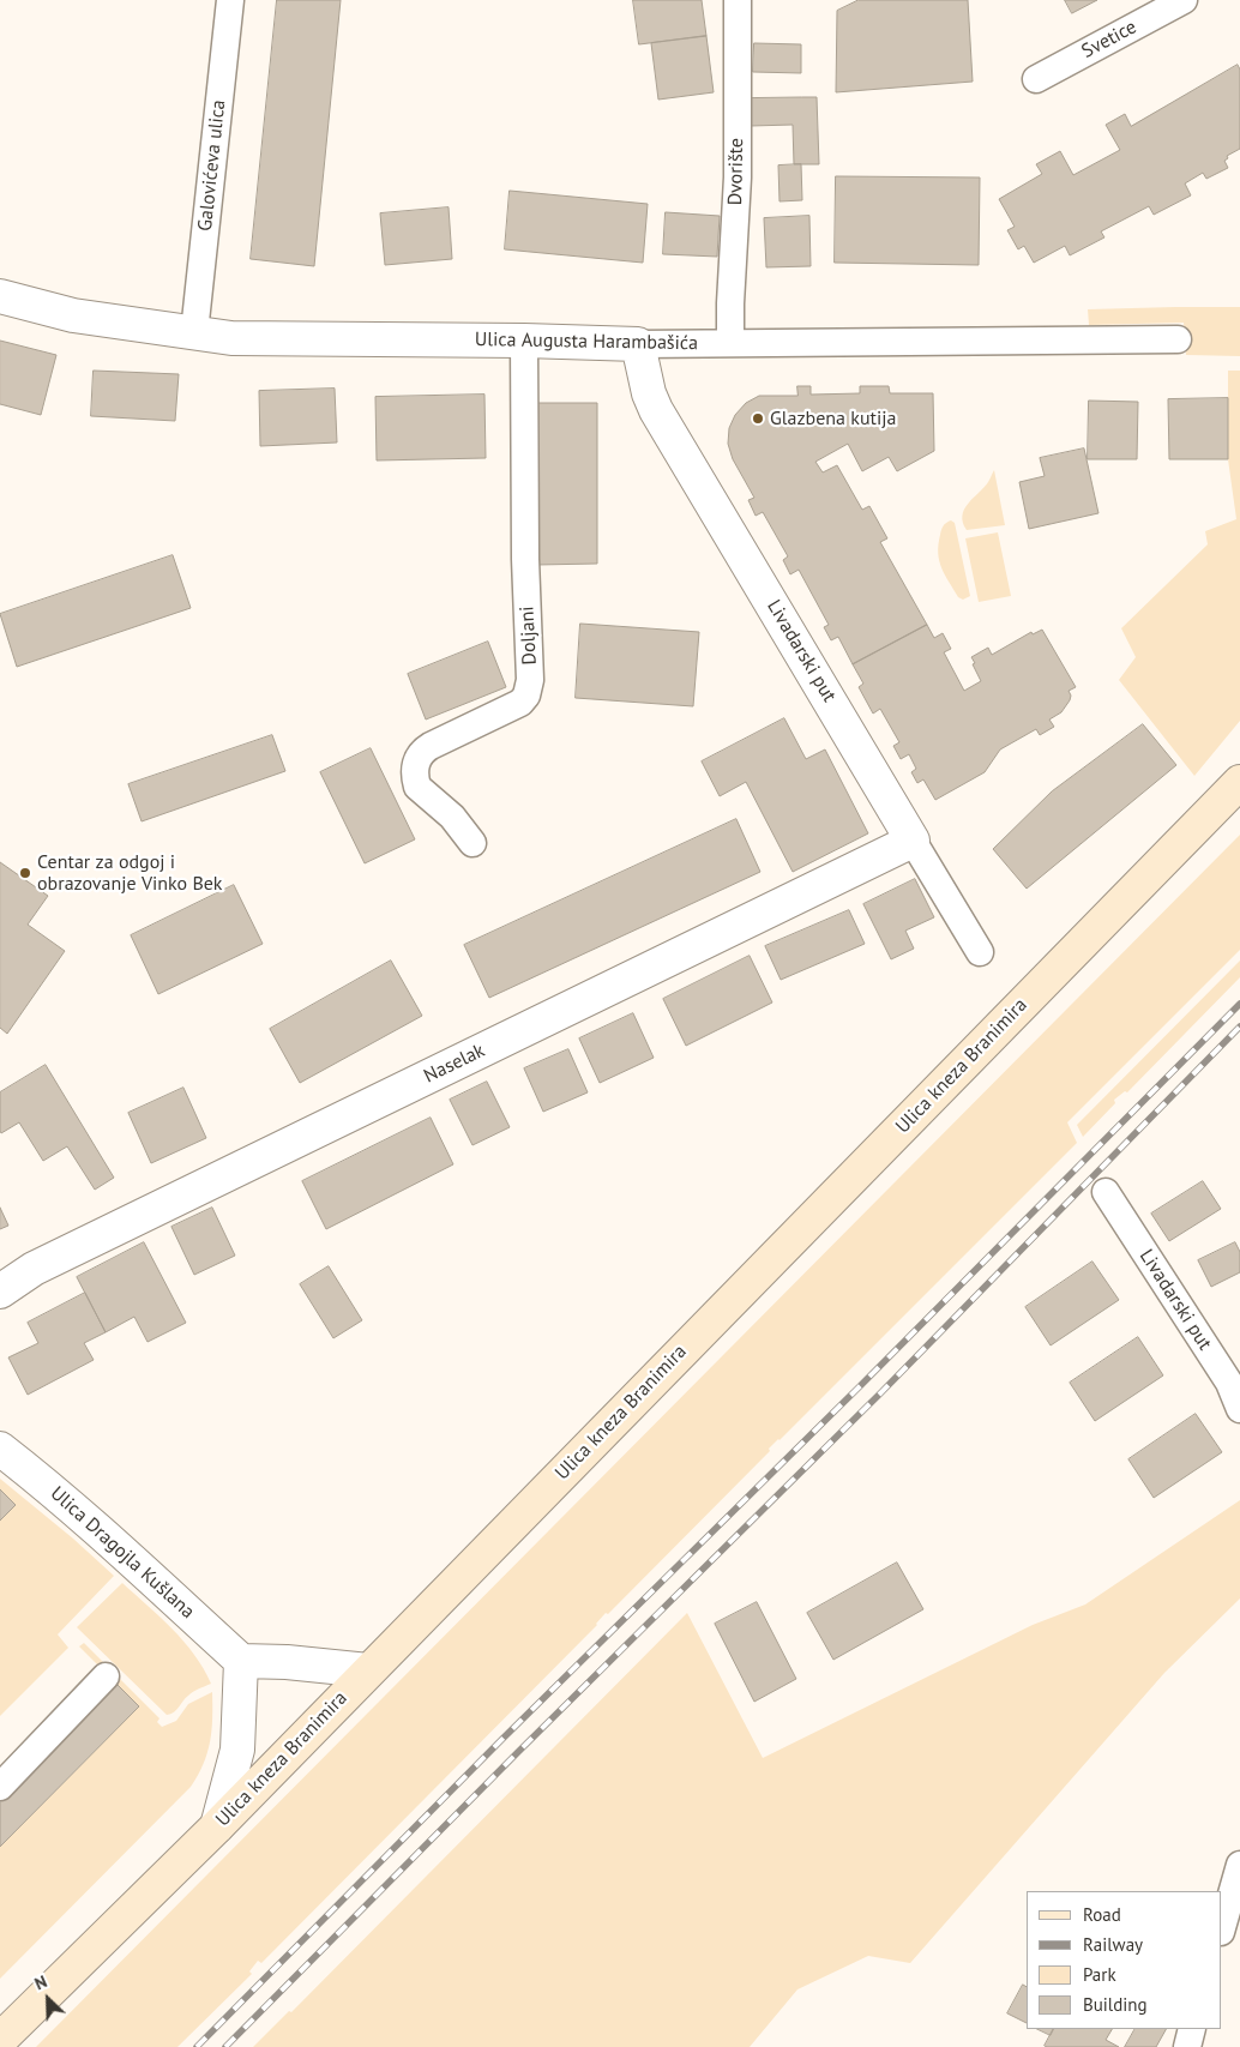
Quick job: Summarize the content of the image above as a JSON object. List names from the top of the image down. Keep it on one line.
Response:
{"streets":{"main road":["Ulica kneza Branimira"],"street":["Svetice","Galovićeva ulica","Dvorište","Ulica Augusta Harambašića","Doljani","Livadarski put","Naselak","Ulica Dragojla Kušlana"]},"crossings":[["Galovićeva ulica","Ulica Augusta Harambašića"],["Dvorište","Ulica Augusta Harambašića"],["Ulica Augusta Harambašića","Doljani"],["Ulica Augusta Harambašića","Livadarski put"],["Livadarski put","Naselak"]],"places":["Glazbena kutija","Centar za odgoj i obrazovanje Vinko Bek"],"legend":["Road","Railway","Park","Building"],"north":"top left"}
